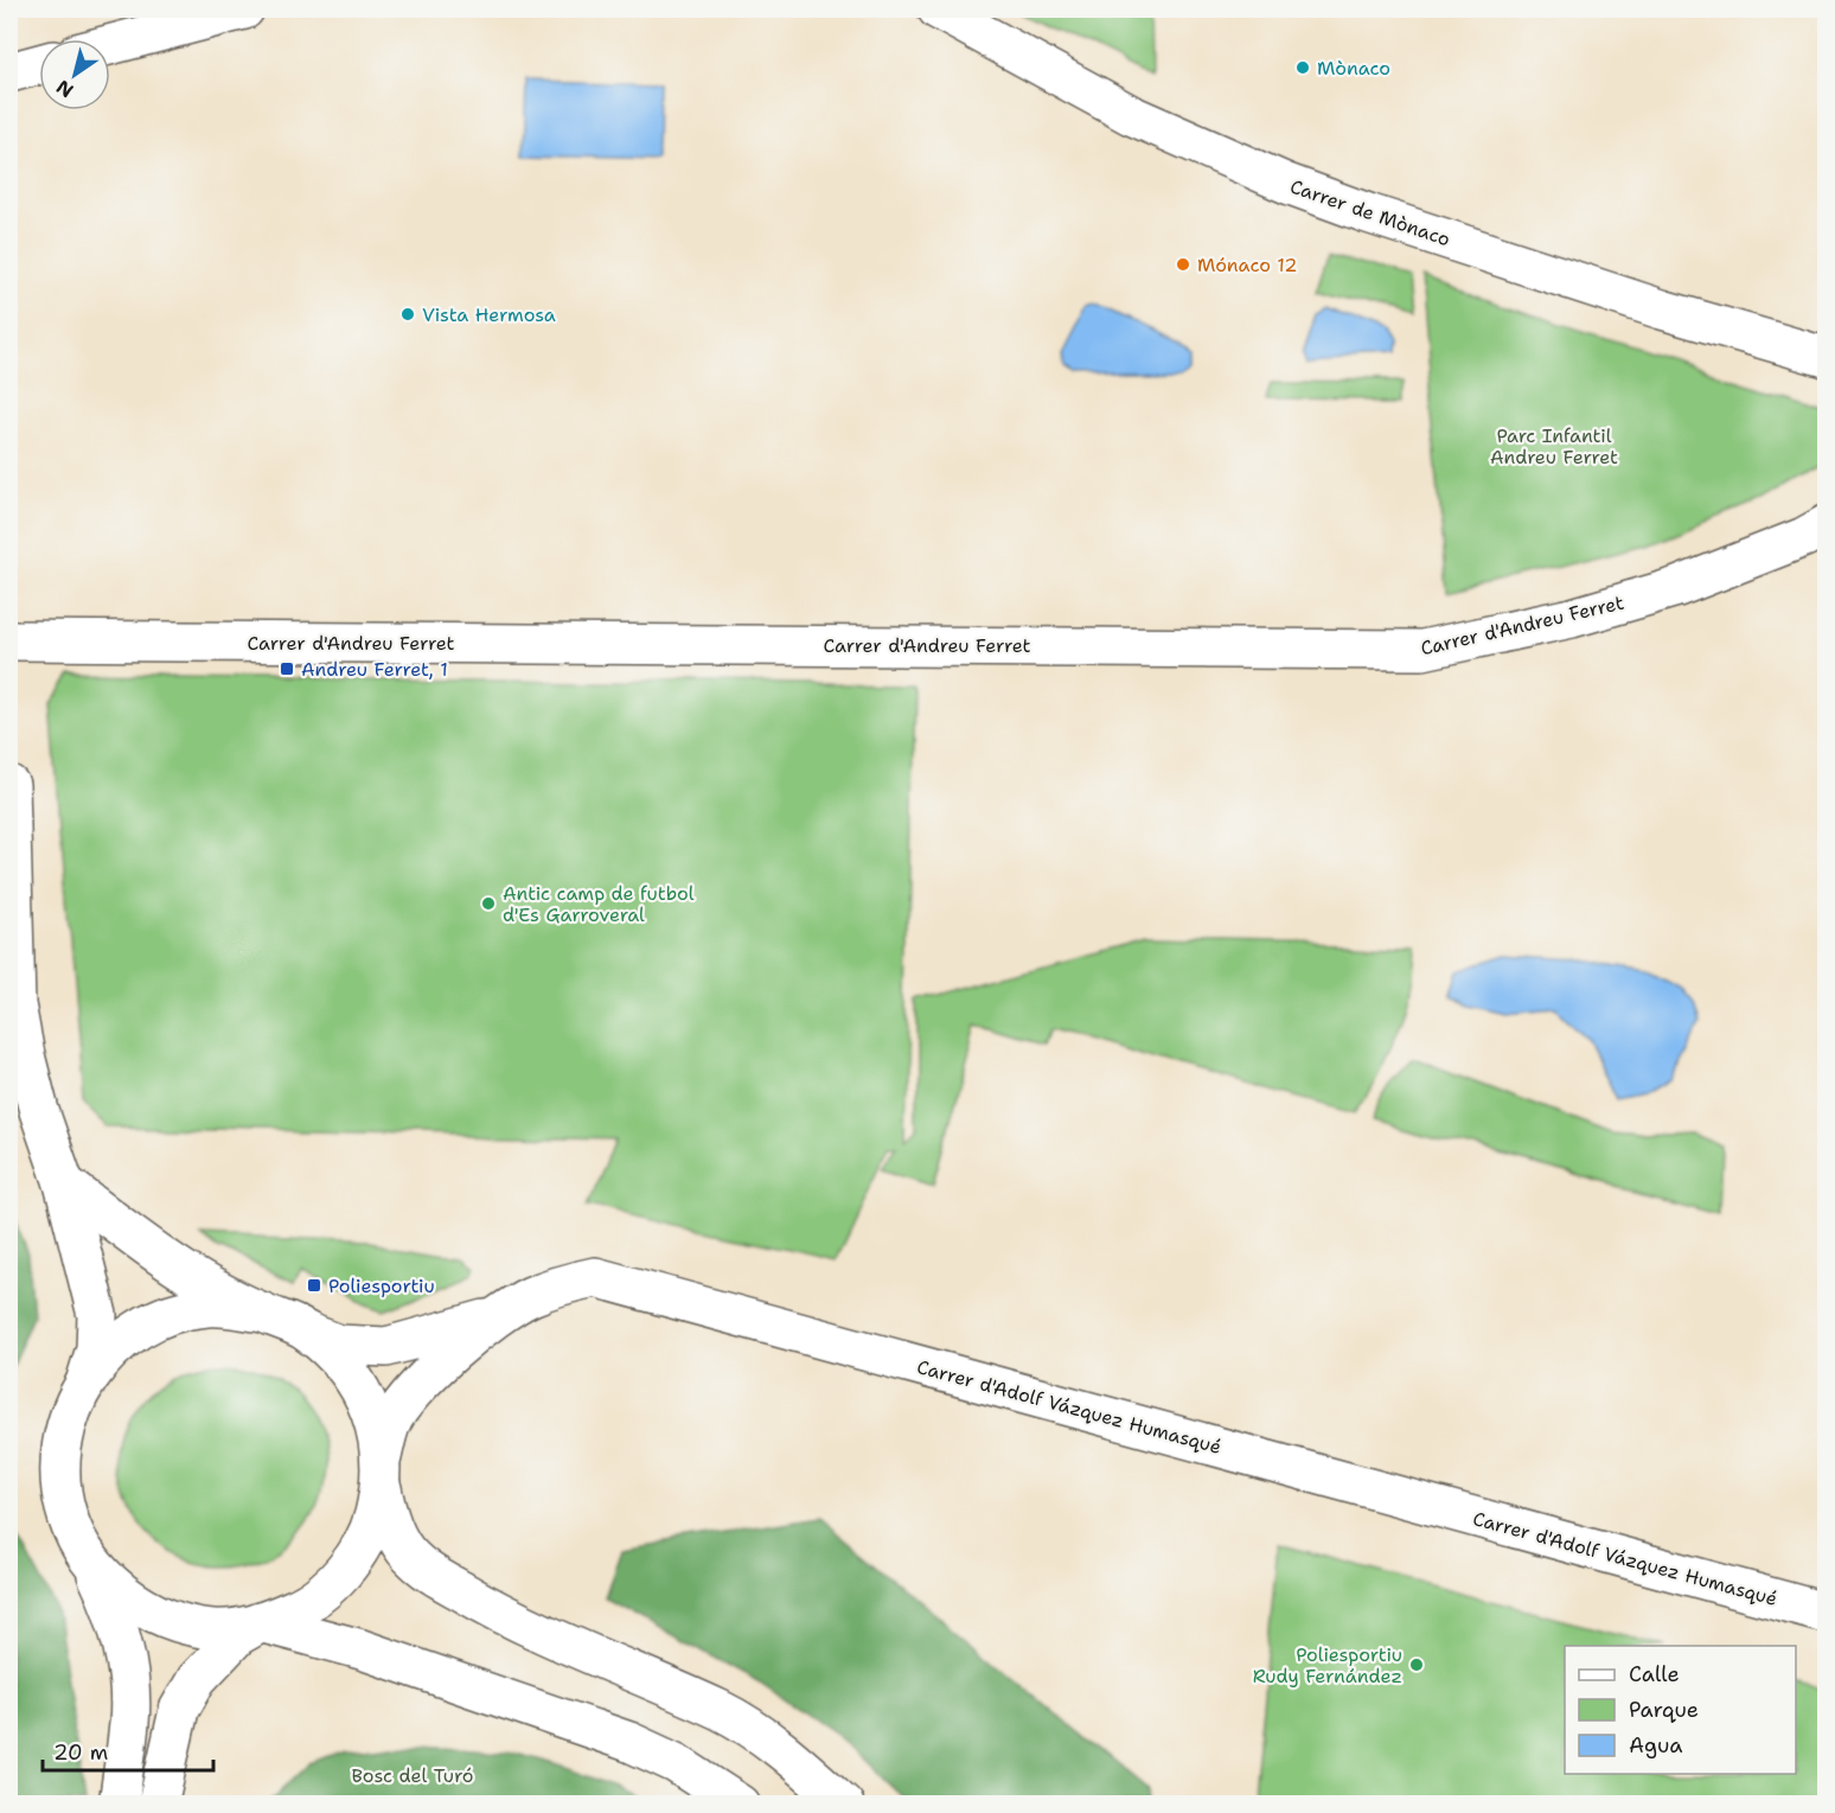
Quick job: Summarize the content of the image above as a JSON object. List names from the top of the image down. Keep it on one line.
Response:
{"streets":{"main road":["Carrer de Mònaco","Carrer d'Andreu Ferret","Carrer d'Adolf Vázquez Humasqué"]},"parks":["Parc Infantil Andreu Ferret","Bosc del Turó"],"places":{"other":["Mònaco","Mónaco 12","Vista Hermosa","Antic camp de futbol d'Es Garroveral","Poliesportiu Rudy Fernández"],"transit":["Andreu Ferret, 1","Poliesportiu"]},"legend":["Calle","Parque","Agua"],"scale_bar":"20 m","north":"bottom left"}
